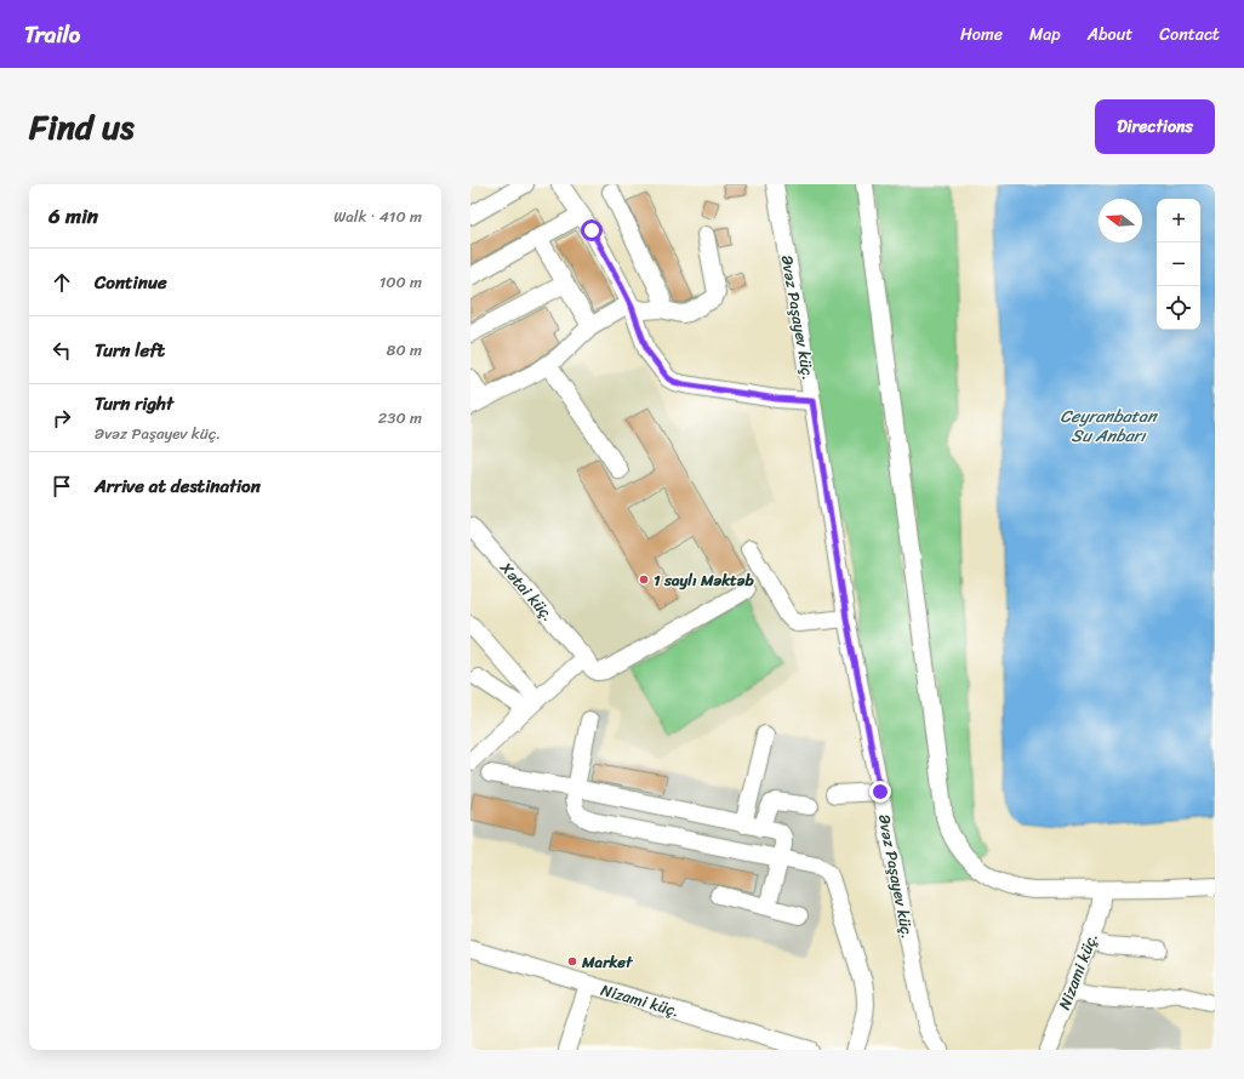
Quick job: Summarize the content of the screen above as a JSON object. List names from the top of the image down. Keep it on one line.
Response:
{"streets":{"street":["Əvəz Paşayev küç.","Xətai küç.","Nizami küç."]},"water":["Ceyranbatan Su Anbarı"],"places":["1 saylı Məktəb","Market"],"north":"left","page":{"header":"Trailo","nav":["Home","Map","About","Contact"],"title":"Find us","buttons":"Directions","heading":["6 min","Walk · 410 m"],"map_buttons":["+","−"],"list":[["Continue","100 m"],["Turn left","80 m"],["Turn right","Əvəz Paşayev küç.","230 m"],"Arrive at destination"]}}
